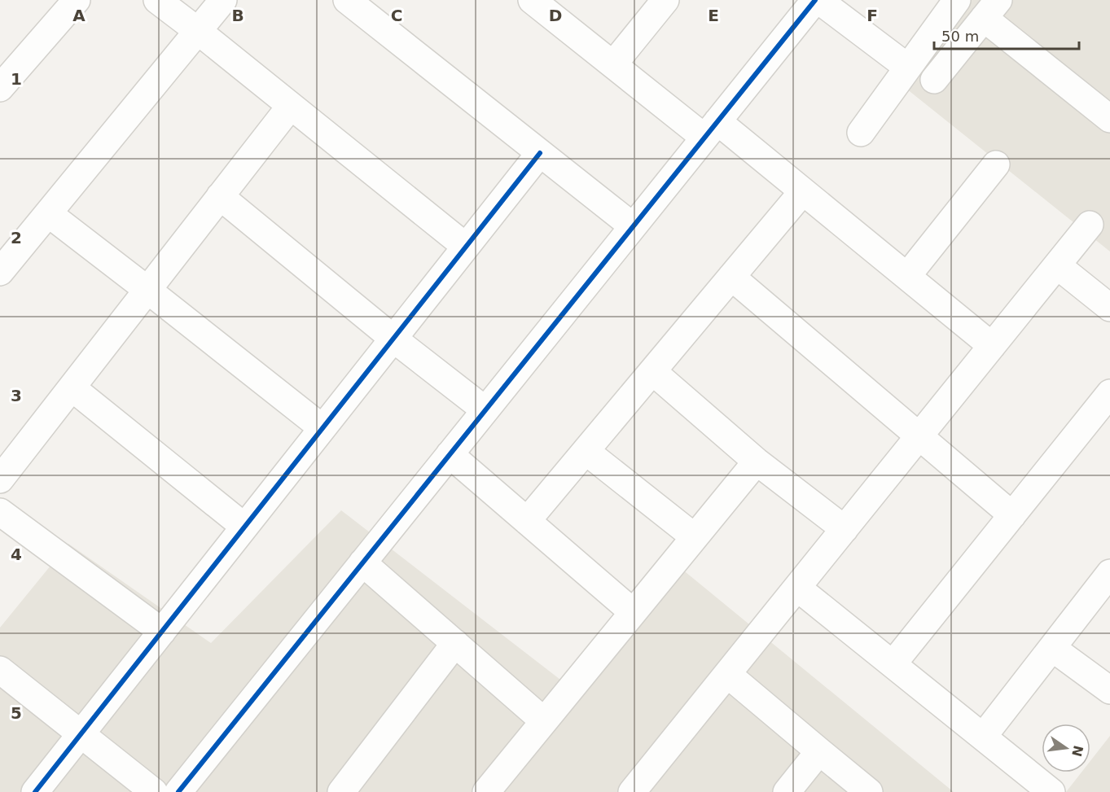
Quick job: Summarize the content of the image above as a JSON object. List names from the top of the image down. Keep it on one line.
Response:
{"scale_bar":"50 m","north":"right","grid":{"columns":["A","B","C","D","E","F"],"rows":["1","2","3","4","5"]}}
